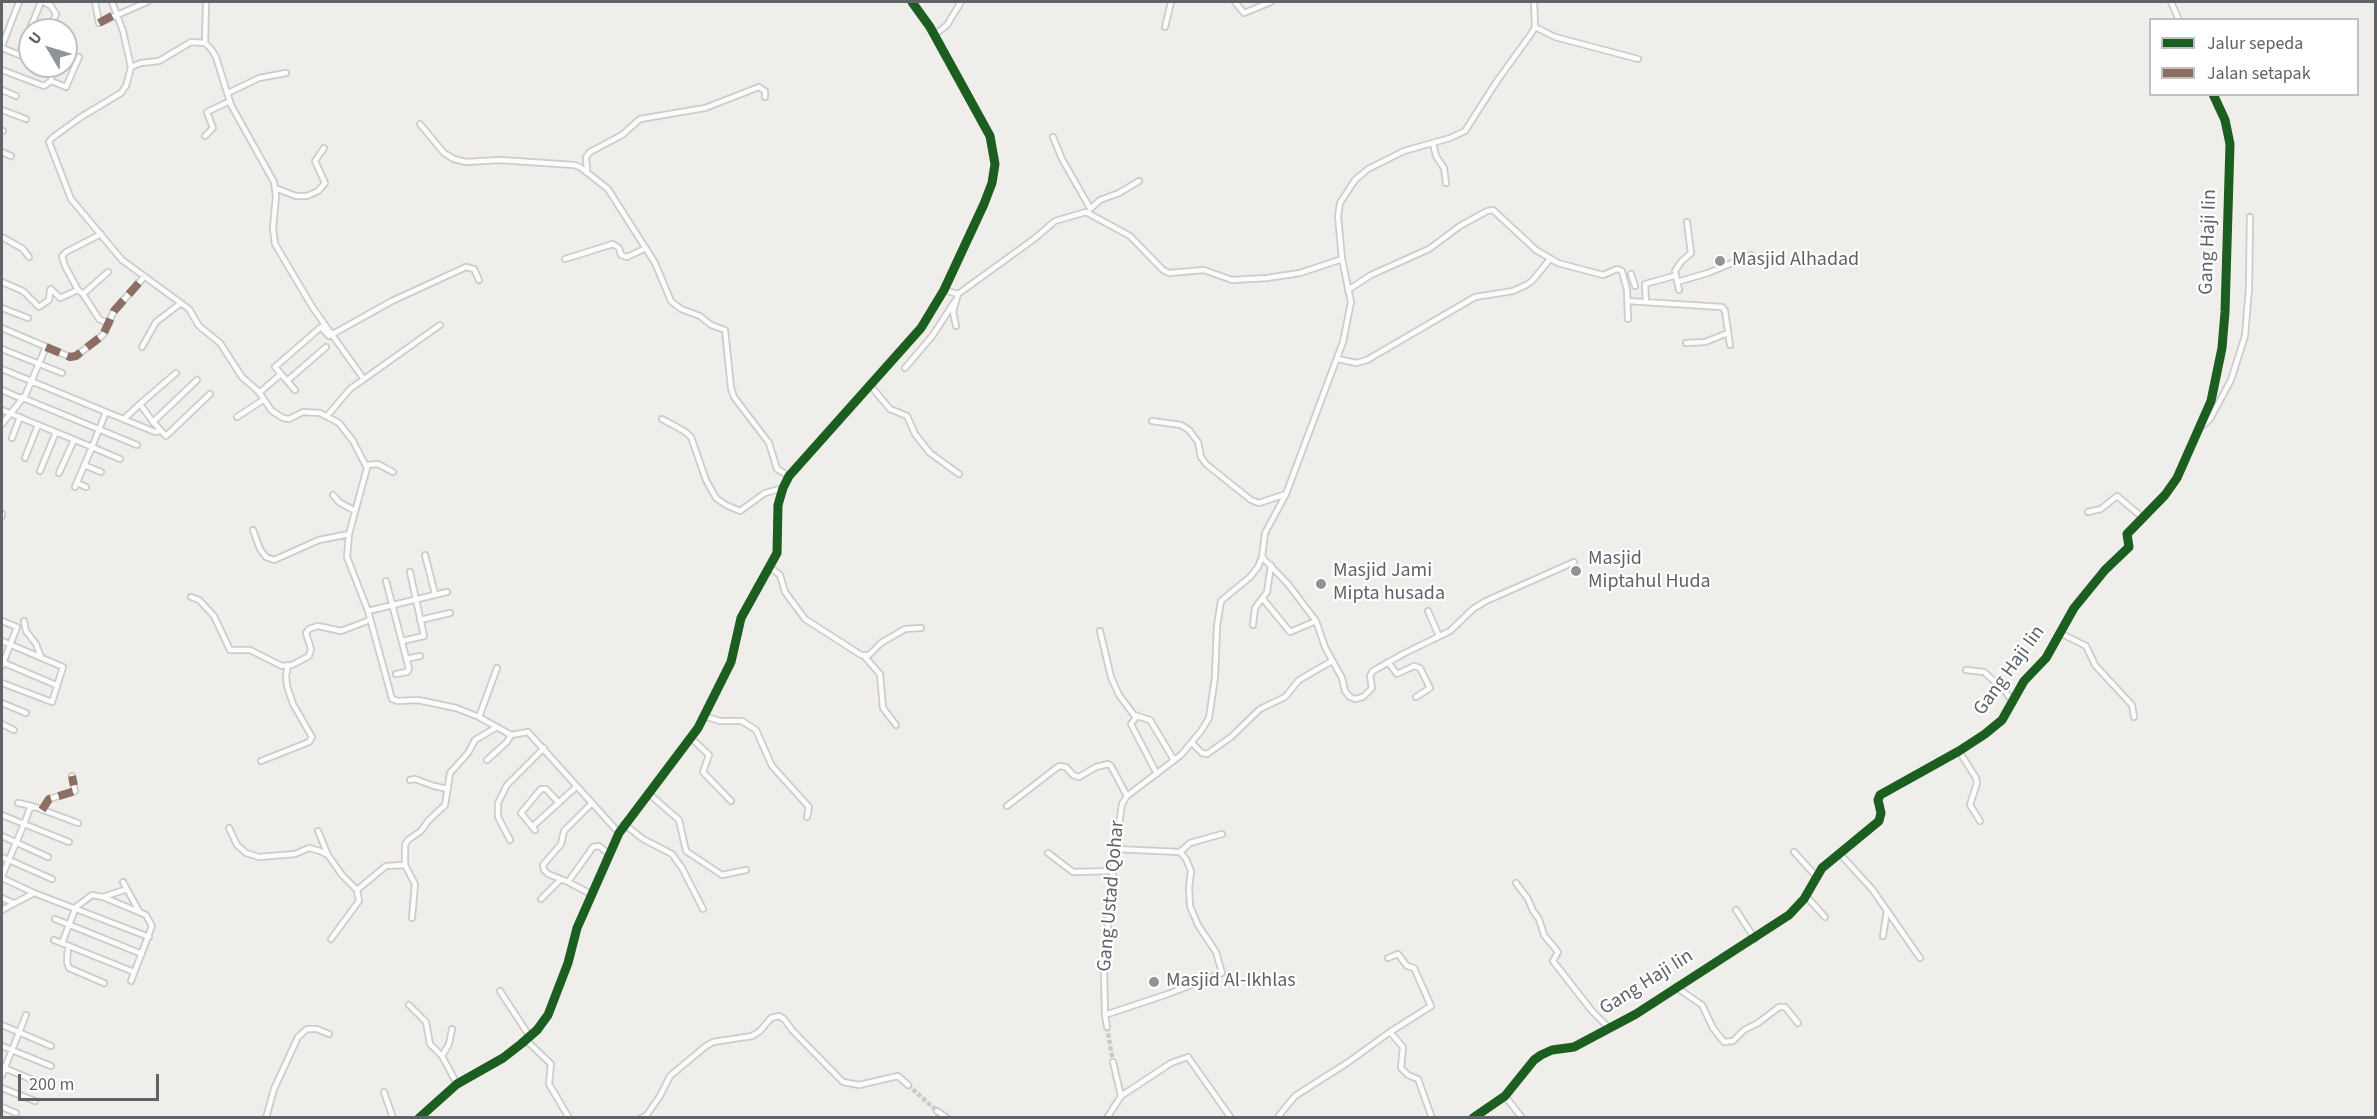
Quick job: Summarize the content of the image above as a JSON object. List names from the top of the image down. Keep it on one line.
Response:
{"streets":{"street":["Gang Haji Iin","Gang Ustad Qohar"]},"places":["Masjid Alhadad","Masjid Miptahul Huda","Masjid Jami Mipta husada","Masjid Al-Ikhlas"],"legend":["Jalur sepeda","Jalan setapak"],"scale_bar":"200 m","north":"top left"}
